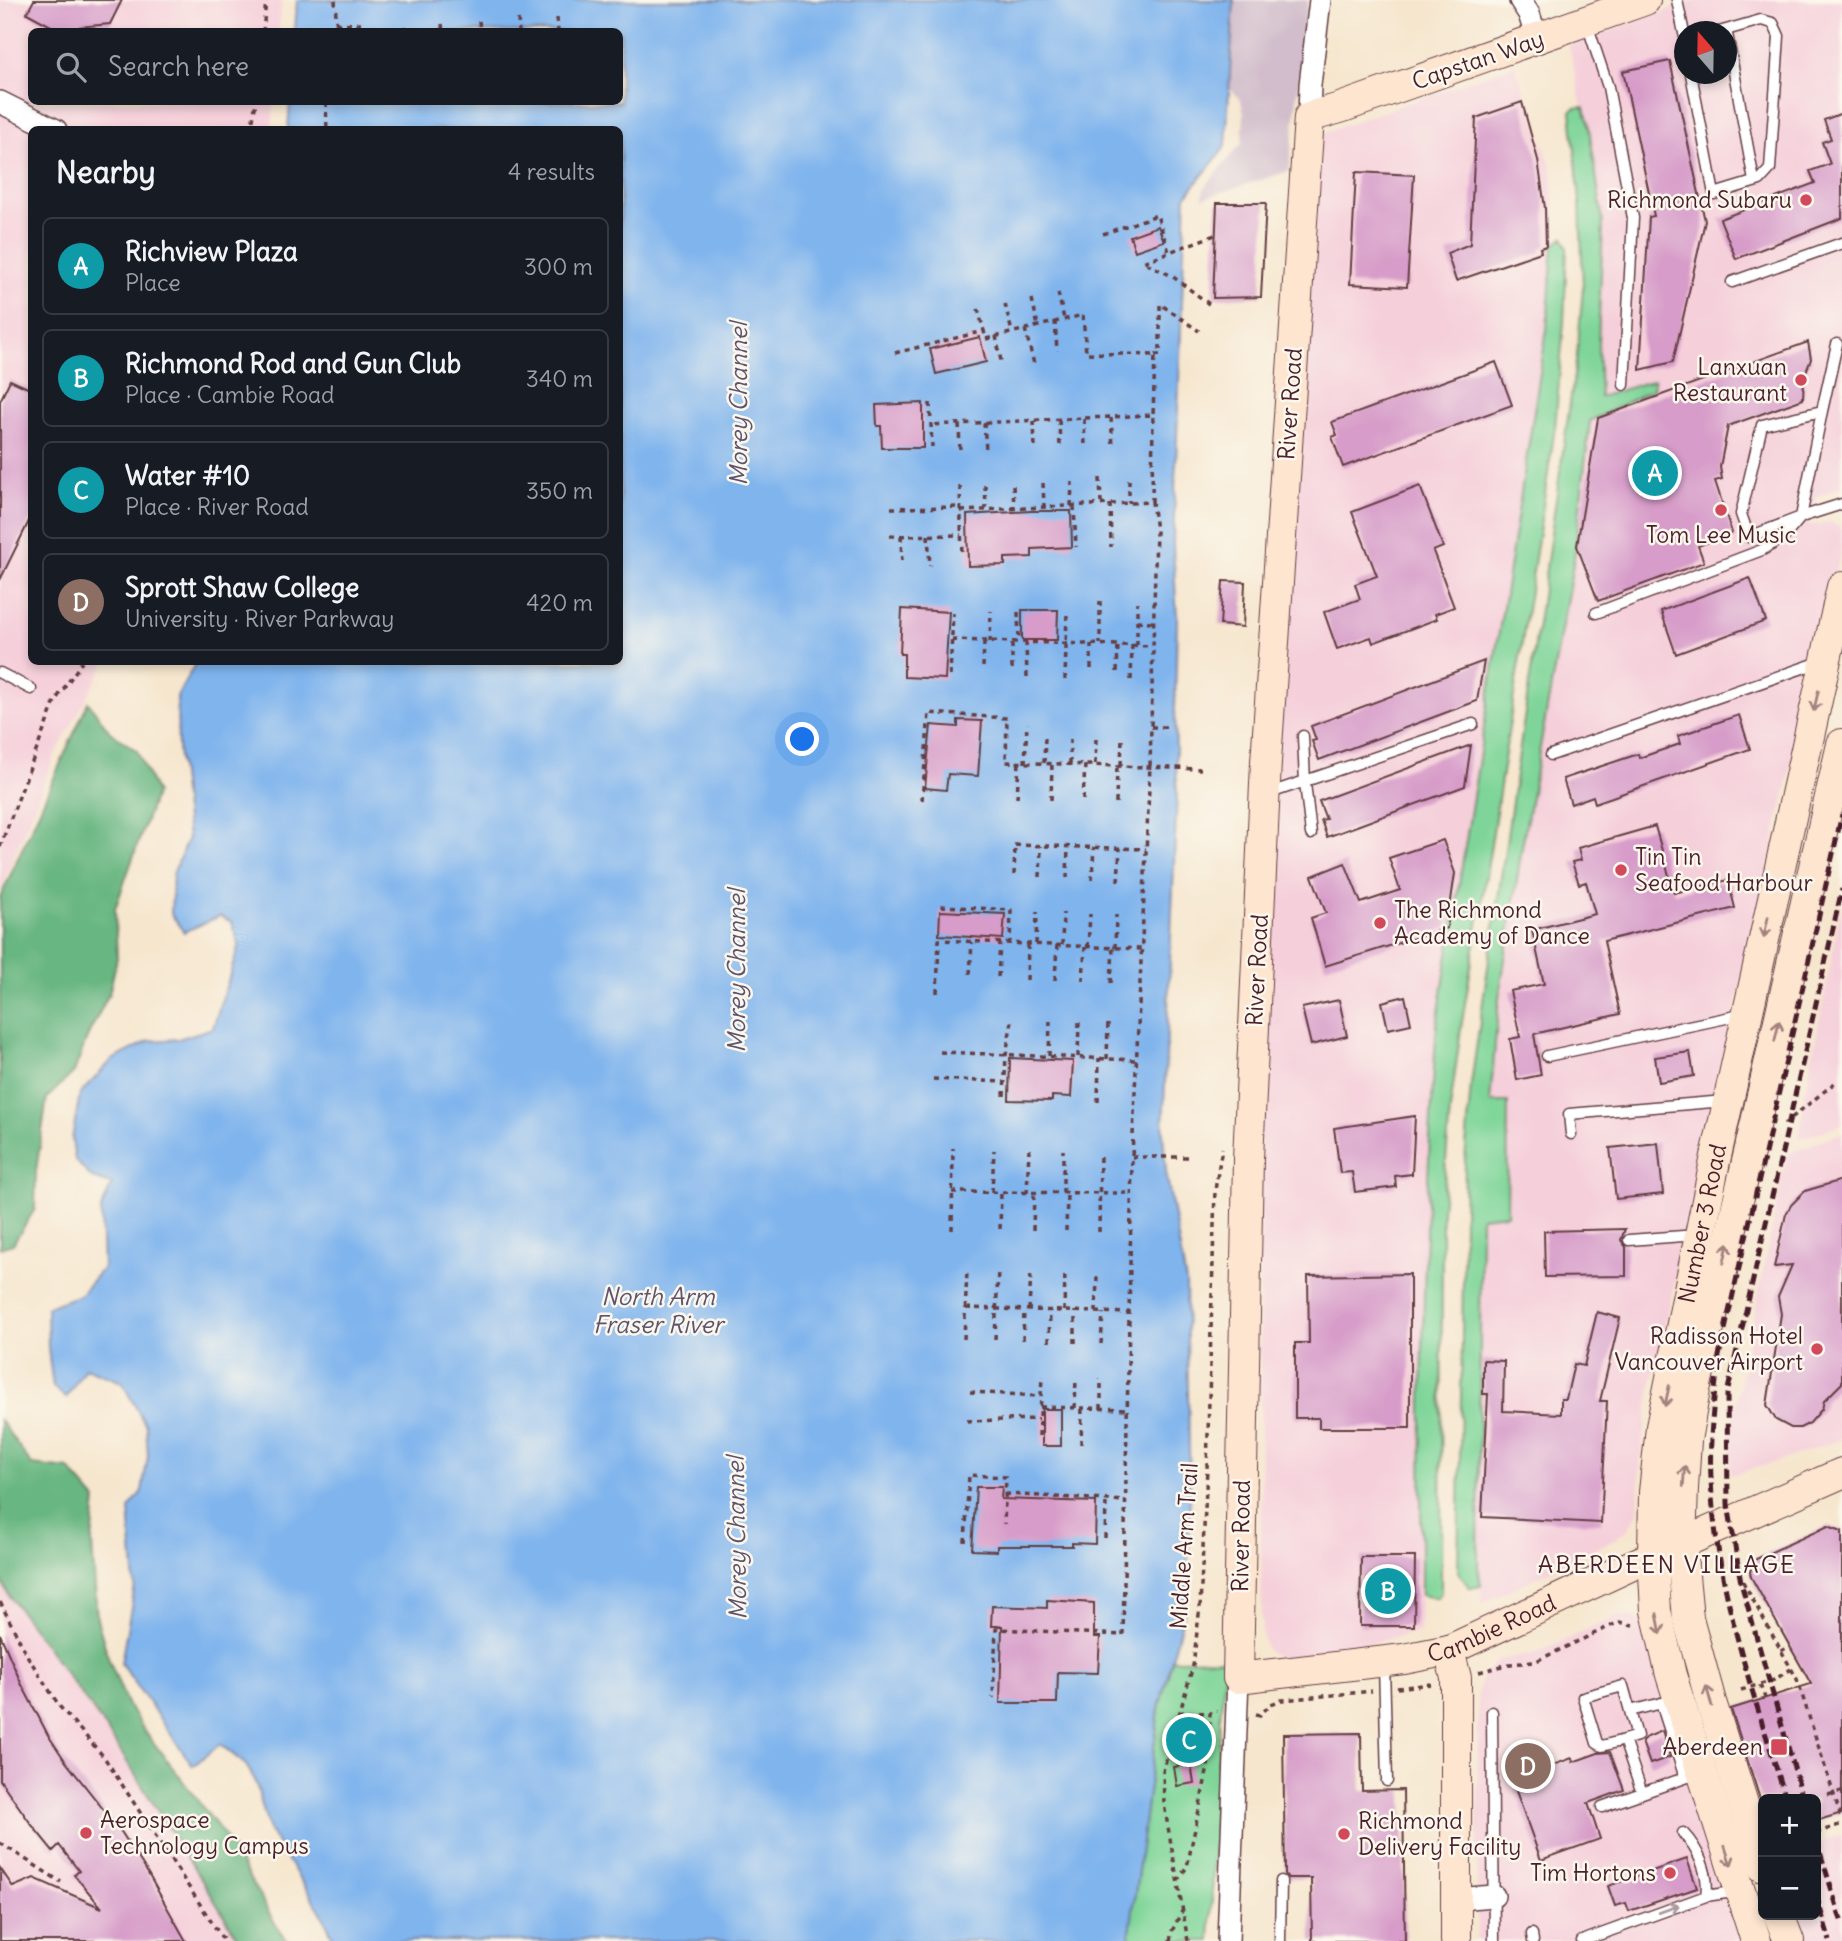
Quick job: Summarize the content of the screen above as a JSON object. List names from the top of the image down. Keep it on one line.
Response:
{"streets":{"main road":["Capstan Way","River Road","Number 3 Road","Cambie Road"],"path":["Middle Arm Trail"]},"crossings":[["Capstan Way","River Road"],["River Road","Cambie Road"],["Number 3 Road","Cambie Road"]],"districts":["ABERDEEN VILLAGE"],"water":["Morey Channel","North Arm Fraser River"],"places":{"other":["Richmond Subaru","Lanxuan Restaurant","Tom Lee Music","Tin Tin Seafood Harbour","The Richmond Academy of Dance","Radisson Hotel Vancouver Airport","Aerospace Technology Campus","Richmond Delivery Facility","Tim Hortons"],"transit":["Aberdeen"]},"north":"top","page":{"search":"Search here","heading":["Nearby","4 results"],"list":[{"mark":"A","name":"Richview Plaza","note":"Place","value":"300 m"},{"mark":"B","name":"Richmond Rod and Gun Club","note":"Place · Cambie Road","value":"340 m"},{"mark":"C","name":"Water #10","note":"Place · River Road","value":"350 m"},{"mark":"D","name":"Sprott Shaw College","note":"University · River Parkway","value":"420 m"}],"pins":["A","B","C","D"],"map_buttons":["+","−"]}}
